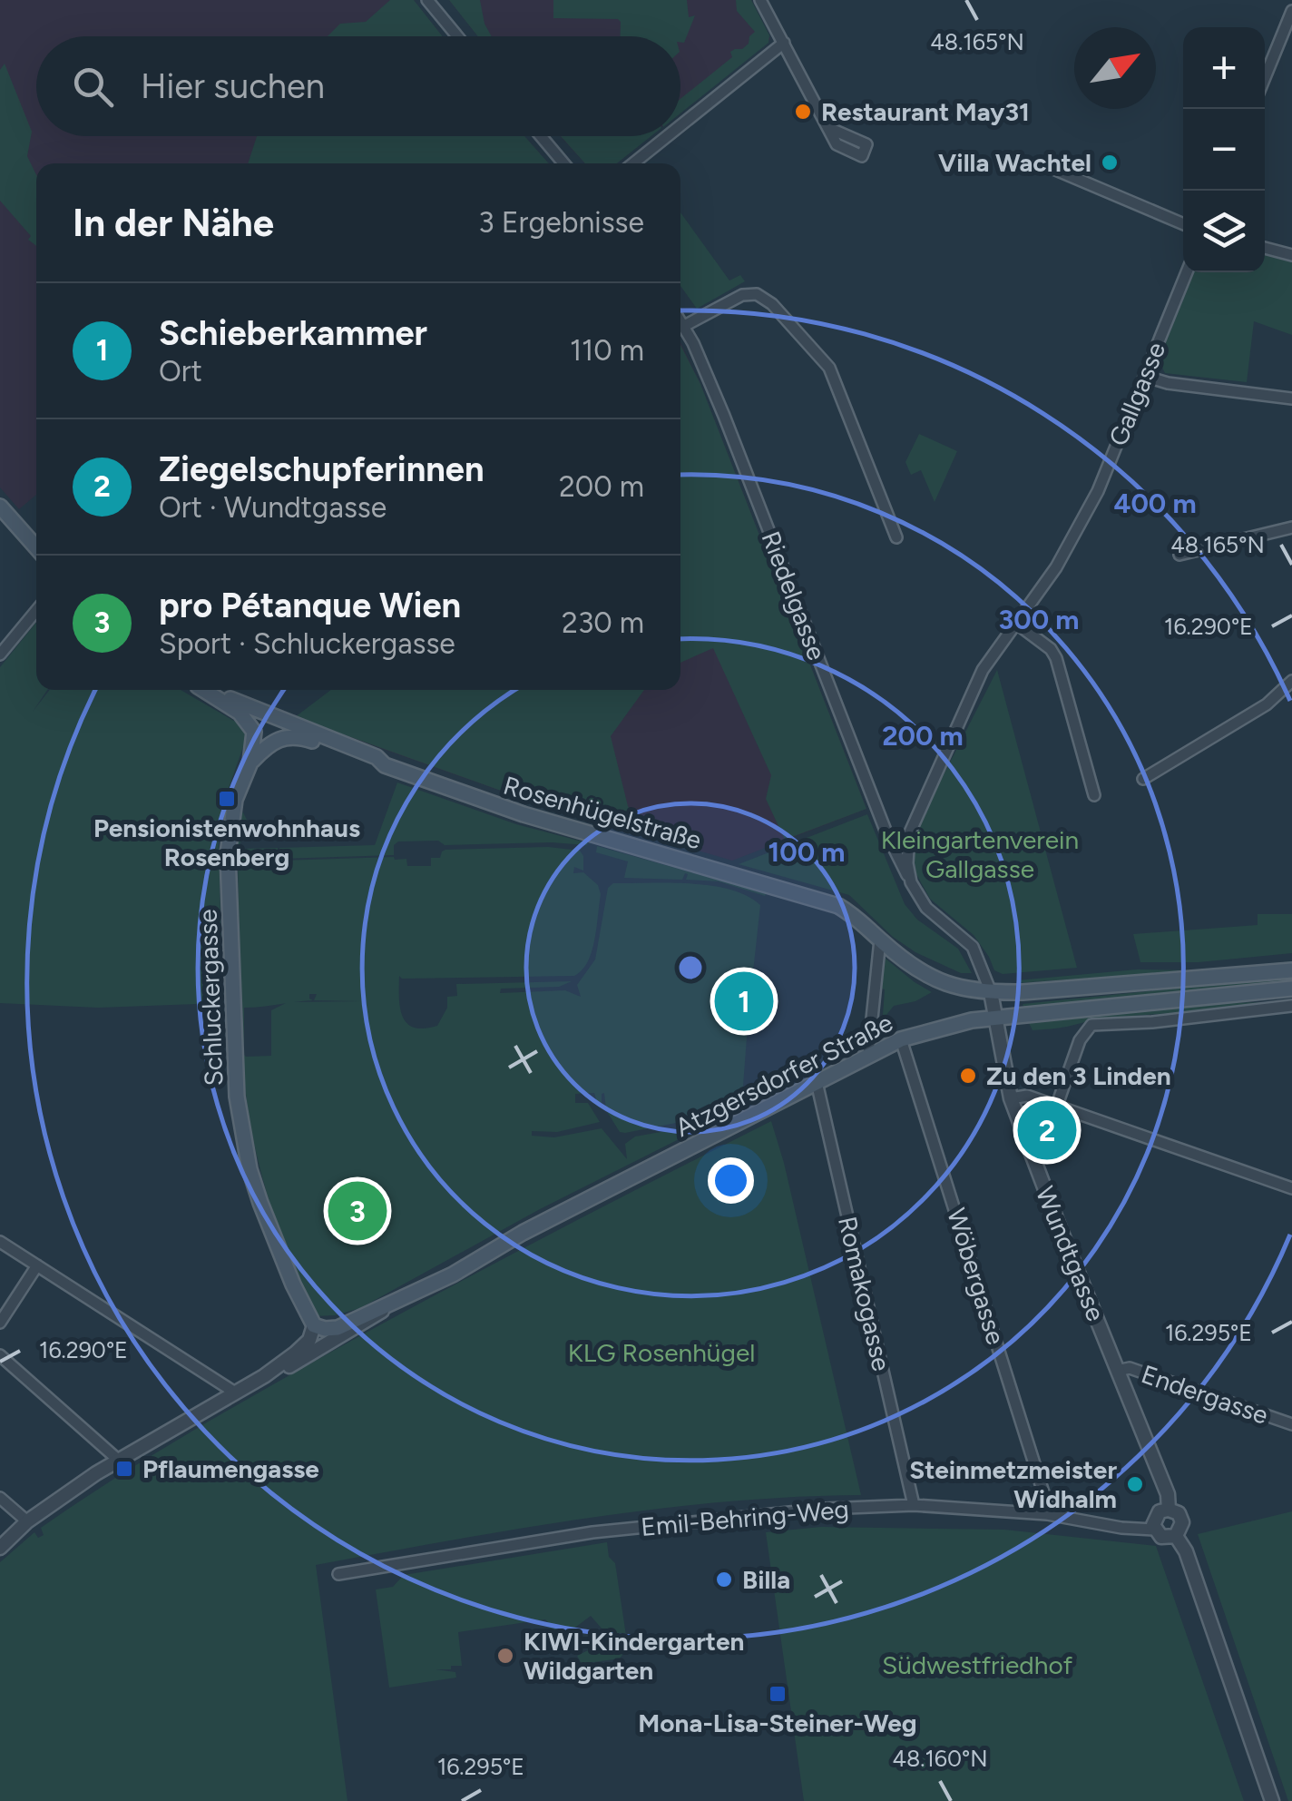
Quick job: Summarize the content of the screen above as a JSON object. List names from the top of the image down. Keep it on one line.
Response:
{"streets":{"main road":["Rosenhügelstraße","Schluckergasse","Atzgersdorfer Straße"],"street":["Gallgasse","Riedelgasse","Wundtgasse","Wöbergasse","Romakogasse","Endergasse","Emil-Behring-Weg"]},"crossings":[["Gallgasse","Riedelgasse"],["Rosenhügelstraße","Wundtgasse"],["Schluckergasse","Atzgersdorfer Straße"],["Atzgersdorfer Straße","Wundtgasse"],["Atzgersdorfer Straße","Wöbergasse"],["Atzgersdorfer Straße","Romakogasse"],["Wundtgasse","Endergasse"],["Wundtgasse","Emil-Behring-Weg"],["Wöbergasse","Emil-Behring-Weg"],["Romakogasse","Emil-Behring-Weg"]],"parks":["Kleingartenverein Gallgasse","KLG Rosenhügel","Südwestfriedhof"],"places":{"other":["Restaurant May31","Villa Wachtel","Zu den 3 Linden","Steinmetzmeister Widhalm","Billa","KIWI-Kindergarten Wildgarten"],"transit":["Pensionistenwohnhaus Rosenberg","Pflaumengasse","Mona-Lisa-Steiner-Weg"]},"north":"top right","page":{"map_buttons":["+","−"],"search":"Hier suchen","heading":["In der Nähe","3 Ergebnisse"],"list":[{"mark":"1","name":"Schieberkammer","note":"Ort","value":"110 m"},{"mark":"2","name":"Ziegelschupferinnen","note":"Ort · Wundtgasse","value":"200 m"},{"mark":"3","name":"pro Pétanque Wien","note":"Sport · Schluckergasse","value":"230 m"}],"pins":["1","2","3"]},"coordinates":["48.165°N","16.290°E","16.295°E","48.160°N"],"rings":["400 m","300 m","200 m","100 m"]}
